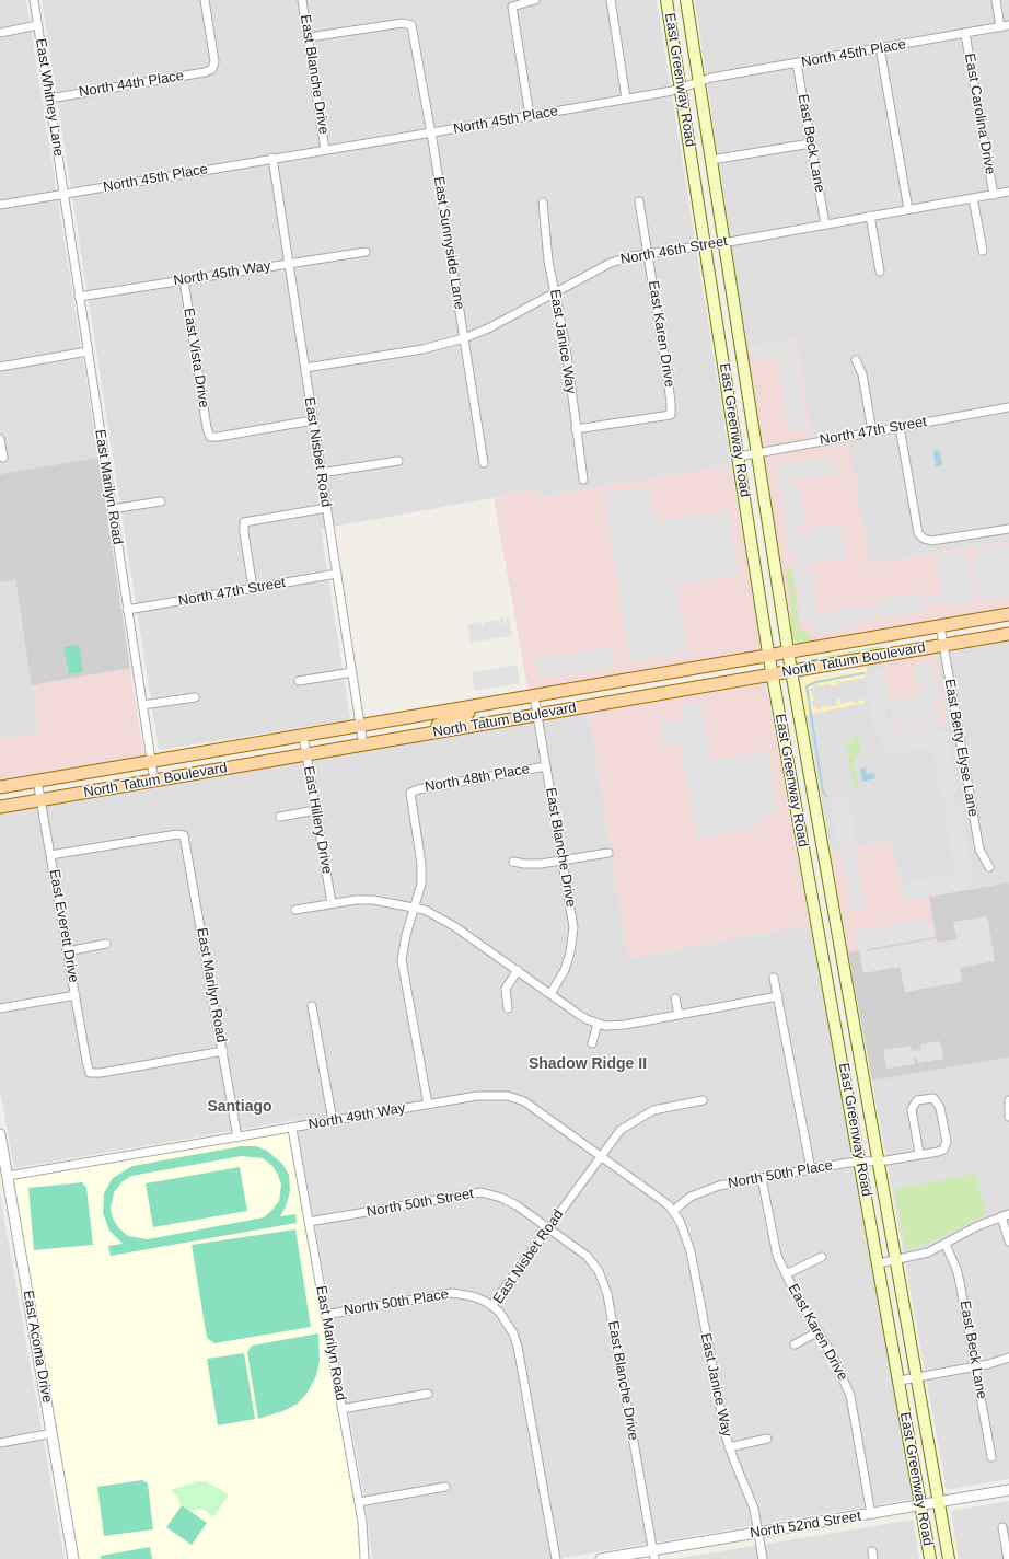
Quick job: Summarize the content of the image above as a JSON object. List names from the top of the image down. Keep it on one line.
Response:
{"streets":{"main road":["East Greenway Road","North Tatum Boulevard"],"street":["North 45th Place","East Blanche Drive","North 44th Place","East Whitney Lane","East Carolina Drive","East Beck Lane","East Sunnyside Lane","North 46th Street","North 45th Way","East Karen Drive","East Janice Way","East Vista Drive","North 47th Street","East Nisbet Road","East Marilyn Road","East Betty Elyse Lane","North 48th Place","East Hillery Drive","East Everett Drive","North 49th Way","North 50th Place","North 50th Street","East Acoma Drive","North 52nd Street"]},"crossings":[["North 45th Place","East Blanche Drive"],["North 45th Place","East Greenway Road"],["North 45th Place","East Whitney Lane"],["North 45th Place","East Carolina Drive"],["North 45th Place","East Beck Lane"],["North 45th Place","East Sunnyside Lane"],["North 45th Place","East Nisbet Road"],["North 45th Place","East Marilyn Road"],["East Blanche Drive","East Sunnyside Lane"],["East Blanche Drive","East Nisbet Road"],["East Blanche Drive","North Tatum Boulevard"],["East Blanche Drive","North 48th Place"],["East Blanche Drive","North 50th Street"],["East Blanche Drive","North 52nd Street"],["East Greenway Road","North 46th Street"],["East Greenway Road","North 47th Street"],["East Greenway Road","North Tatum Boulevard"],["East Greenway Road","North 50th Place"],["East Greenway Road","North 52nd Street"],["North 44th Place","East Whitney Lane"],["East Whitney Lane","East Marilyn Road"],["East Carolina Drive","North 46th Street"],["East Beck Lane","North 46th Street"],["East Sunnyside Lane","North 46th Street"],["North 46th Street","East Karen Drive"],["North 46th Street","East Janice Way"],["North 46th Street","East Nisbet Road"],["North 45th Way","East Vista Drive"],["North 45th Way","East Nisbet Road"],["North 45th Way","East Marilyn Road"],["East Karen Drive","East Janice Way"],["East Karen Drive","North 50th Place"],["East Karen Drive","North 52nd Street"],["East Janice Way","North 49th Way"],["East Janice Way","North 50th Place"],["East Janice Way","North 52nd Street"],["East Vista Drive","East Nisbet Road"],["North 47th Street","East Nisbet Road"],["North 47th Street","East Marilyn Road"],["East Nisbet Road","North Tatum Boulevard"],["East Nisbet Road","North 49th Way"],["East Nisbet Road","North 50th Place"],["East Nisbet Road","North 50th Street"],["East Marilyn Road","North Tatum Boulevard"],["East Marilyn Road","East Everett Drive"],["East Marilyn Road","North 49th Way"],["East Marilyn Road","North 50th Place"],["East Marilyn Road","North 50th Street"],["North Tatum Boulevard","East Betty Elyse Lane"],["North Tatum Boulevard","East Hillery Drive"],["North Tatum Boulevard","East Everett Drive"],["North 49th Way","North 50th Place"],["North 49th Way","East Acoma Drive"]],"districts":["Shadow Ridge II","Santiago"]}
